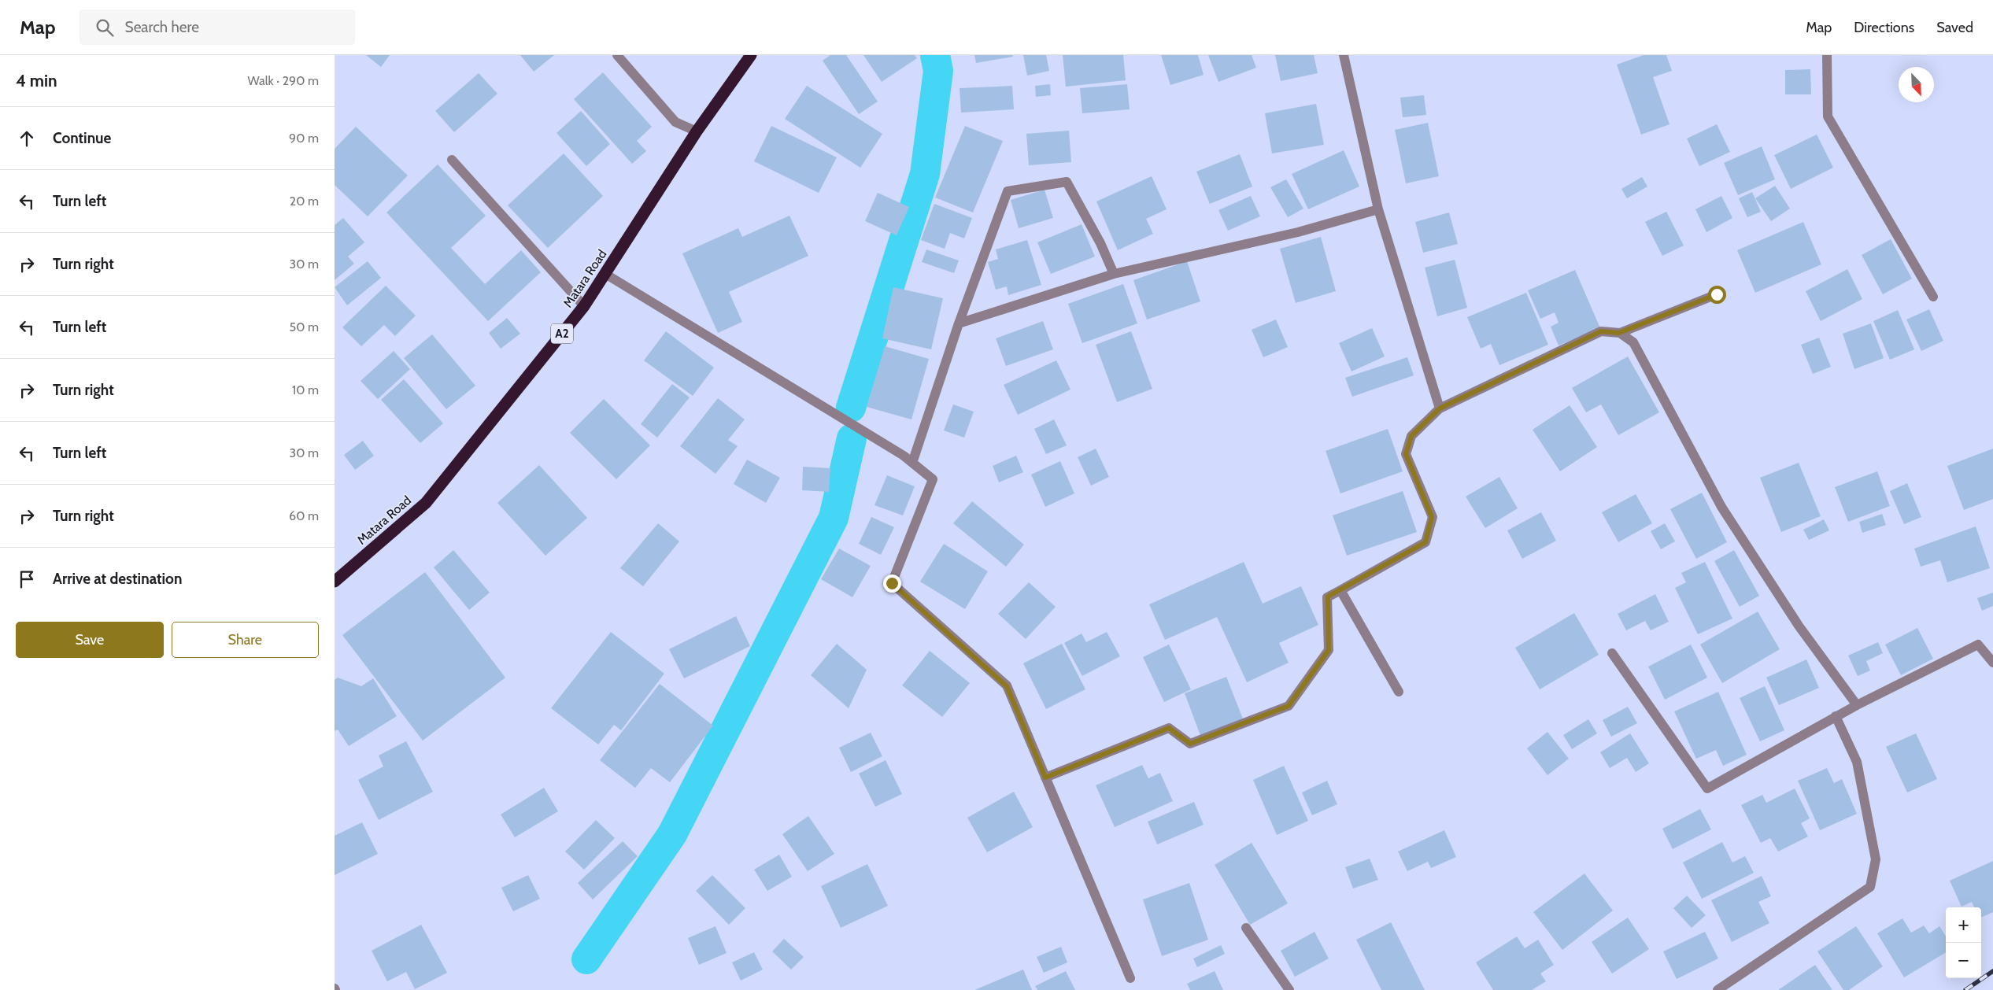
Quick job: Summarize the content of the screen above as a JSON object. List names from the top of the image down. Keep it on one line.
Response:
{"streets":{"highway":["Matara Road","A2"]},"north":"bottom right","page":{"header":"Map","search":"Search here","nav":["Map","Directions","Saved"],"heading":["4 min","Walk · 290 m"],"list":[["Continue","90 m"],["Turn left","20 m"],["Turn right","30 m"],["Turn left","50 m"],["Turn right","10 m"],["Turn left","30 m"],["Turn right","60 m"],"Arrive at destination"],"buttons":["Save","Share"],"map_buttons":["+","−"]}}
